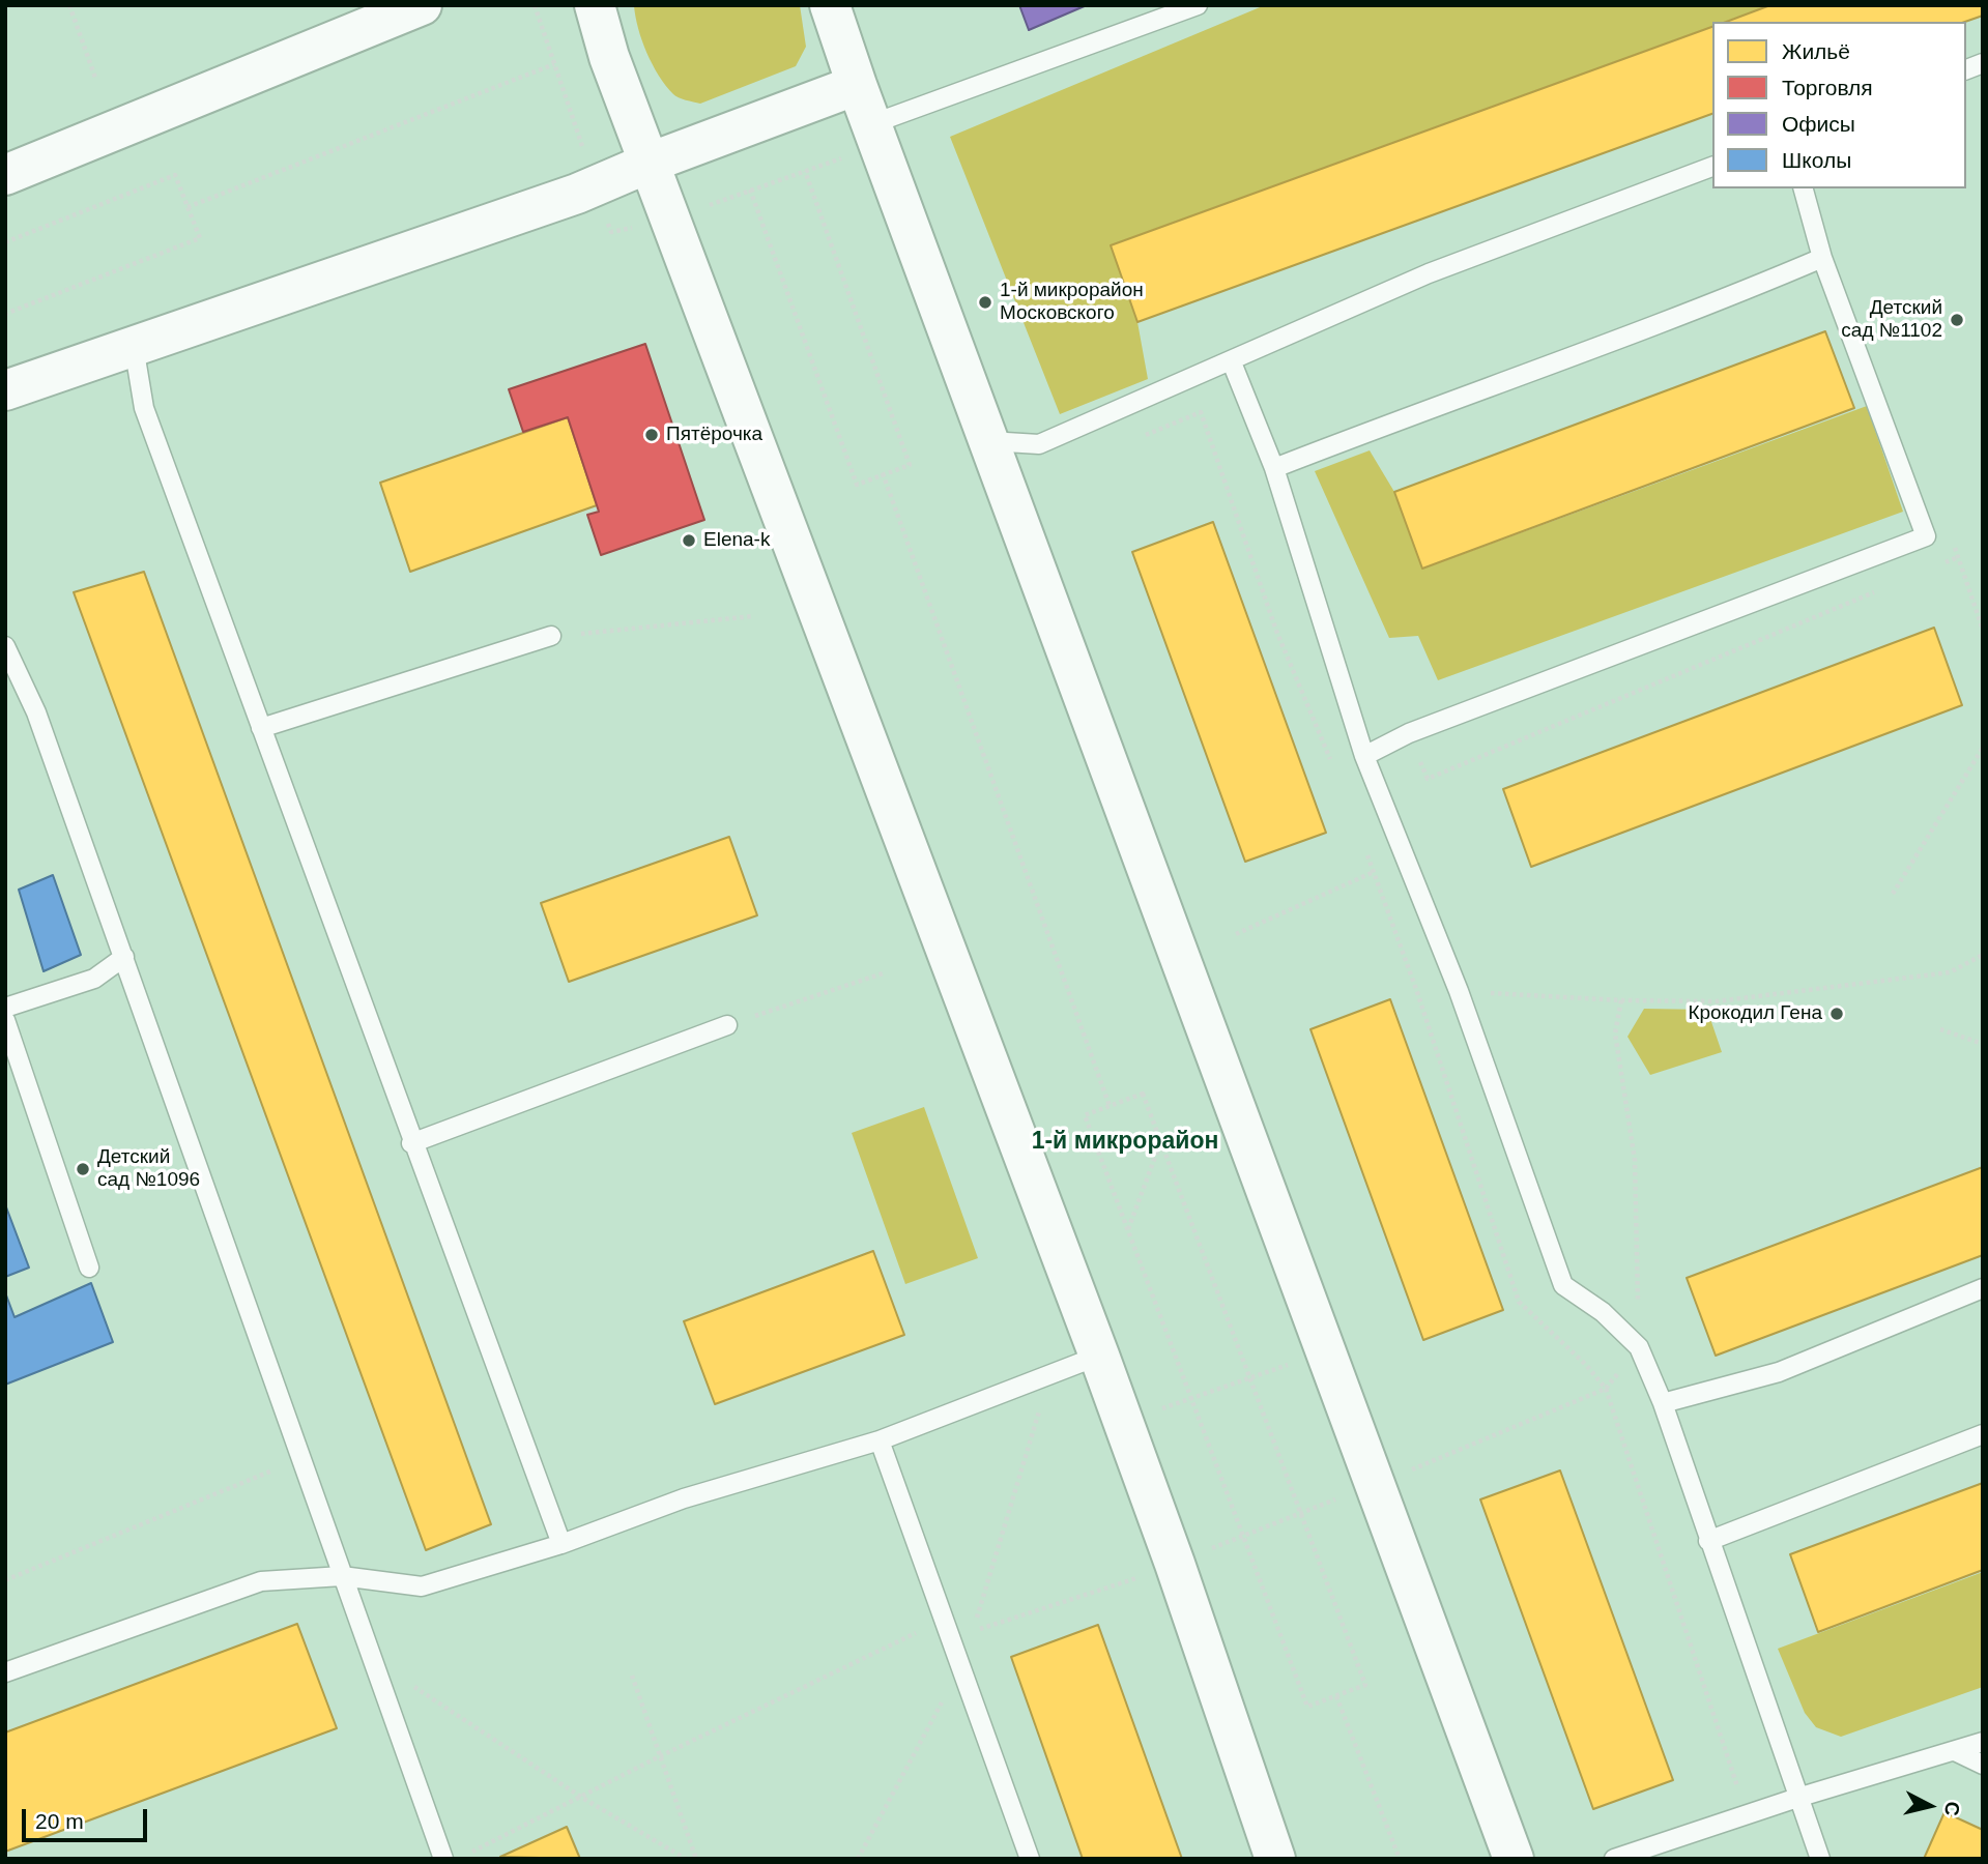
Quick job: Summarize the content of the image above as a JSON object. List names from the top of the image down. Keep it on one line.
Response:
{"districts":["1-й микрорайон"],"places":["1-й микрорайон Московского","Детский сад №1102","Пятёрочка","Elena-k","Крокодил Гена","Детский сад №1096"],"legend":["Жильё","Торговля","Офисы","Школы"],"scale_bar":"20 m","north":"right"}
